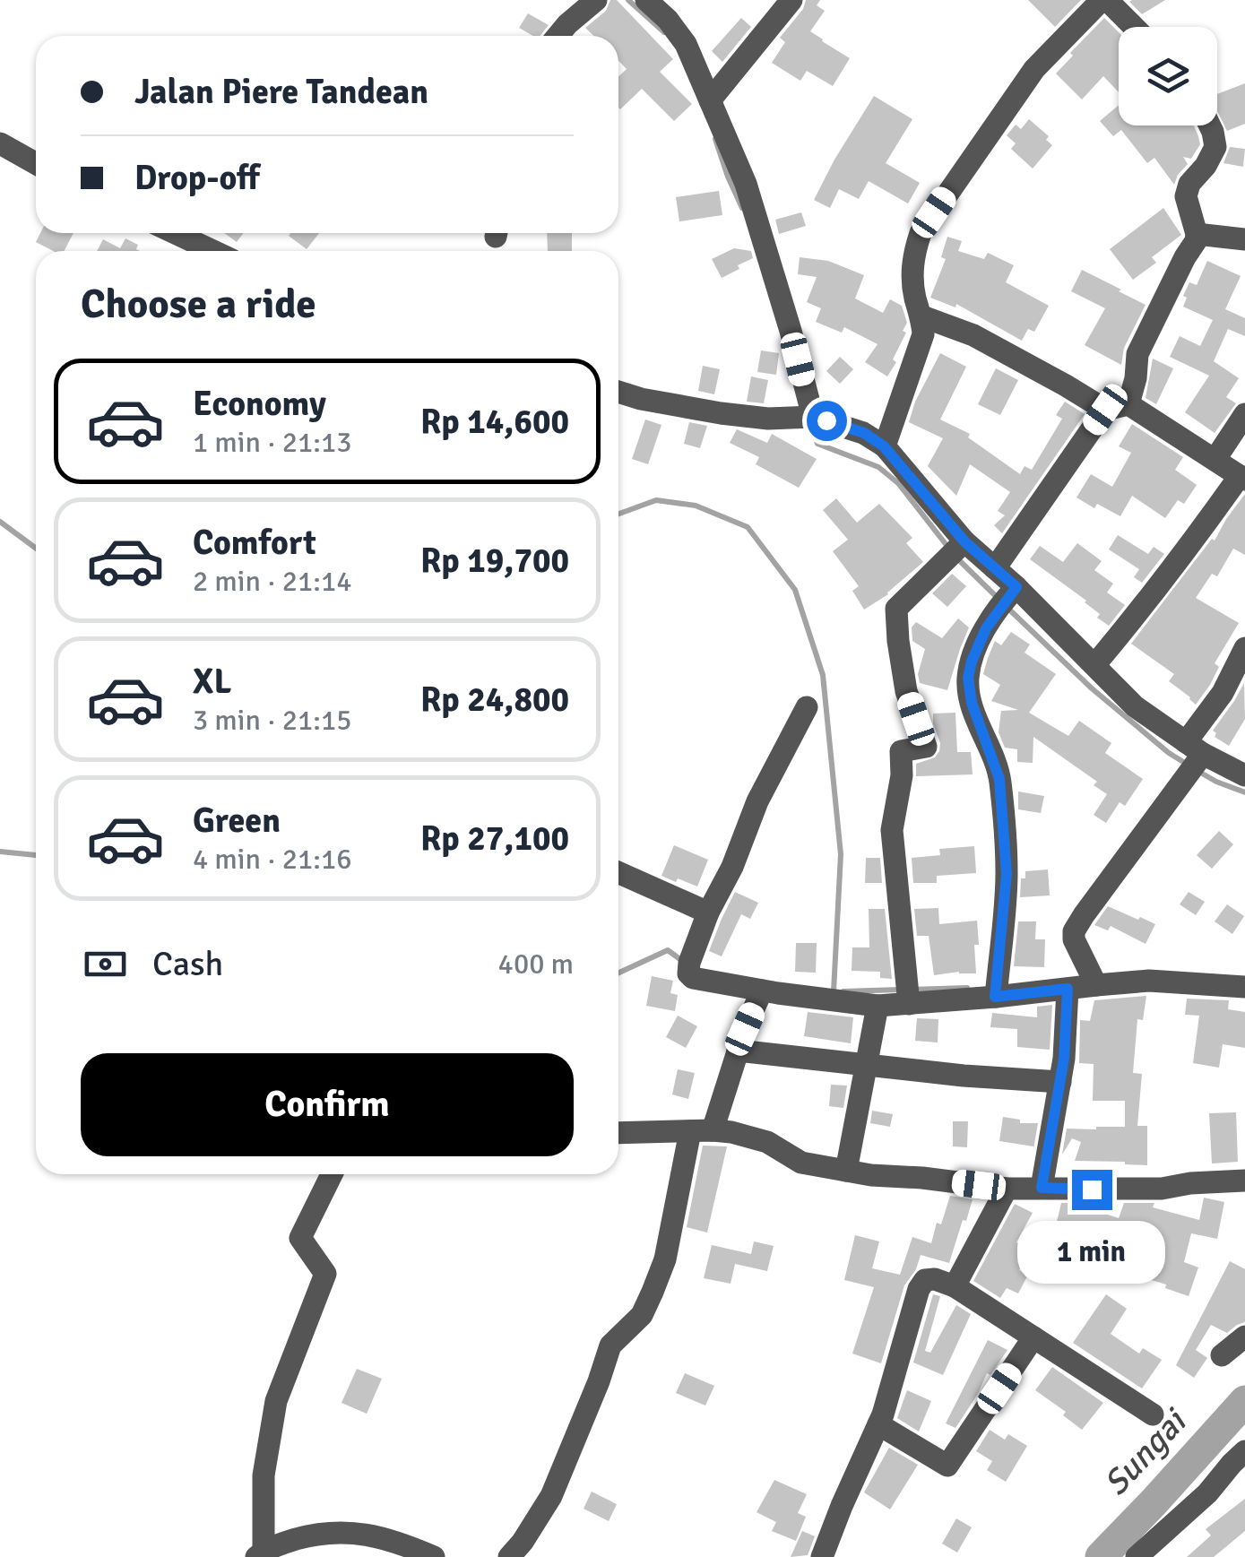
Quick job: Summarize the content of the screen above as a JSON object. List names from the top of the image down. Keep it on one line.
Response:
{"water":["Sungai"],"page":{"banner":["Jalan Piere Tandean","Drop-off"],"heading":"Choose a ride","list":[{"name":"Economy","note":"1 min · 21:13","value":"Rp 14,600"},{"name":"Comfort","note":"2 min · 21:14","value":"Rp 19,700"},{"name":"XL","note":"3 min · 21:15","value":"Rp 24,800"},{"name":"Green","note":"4 min · 21:16","value":"Rp 27,100"}],"pay":["Cash","400 m"],"buttons":"Confirm","bubble":"1 min"}}
